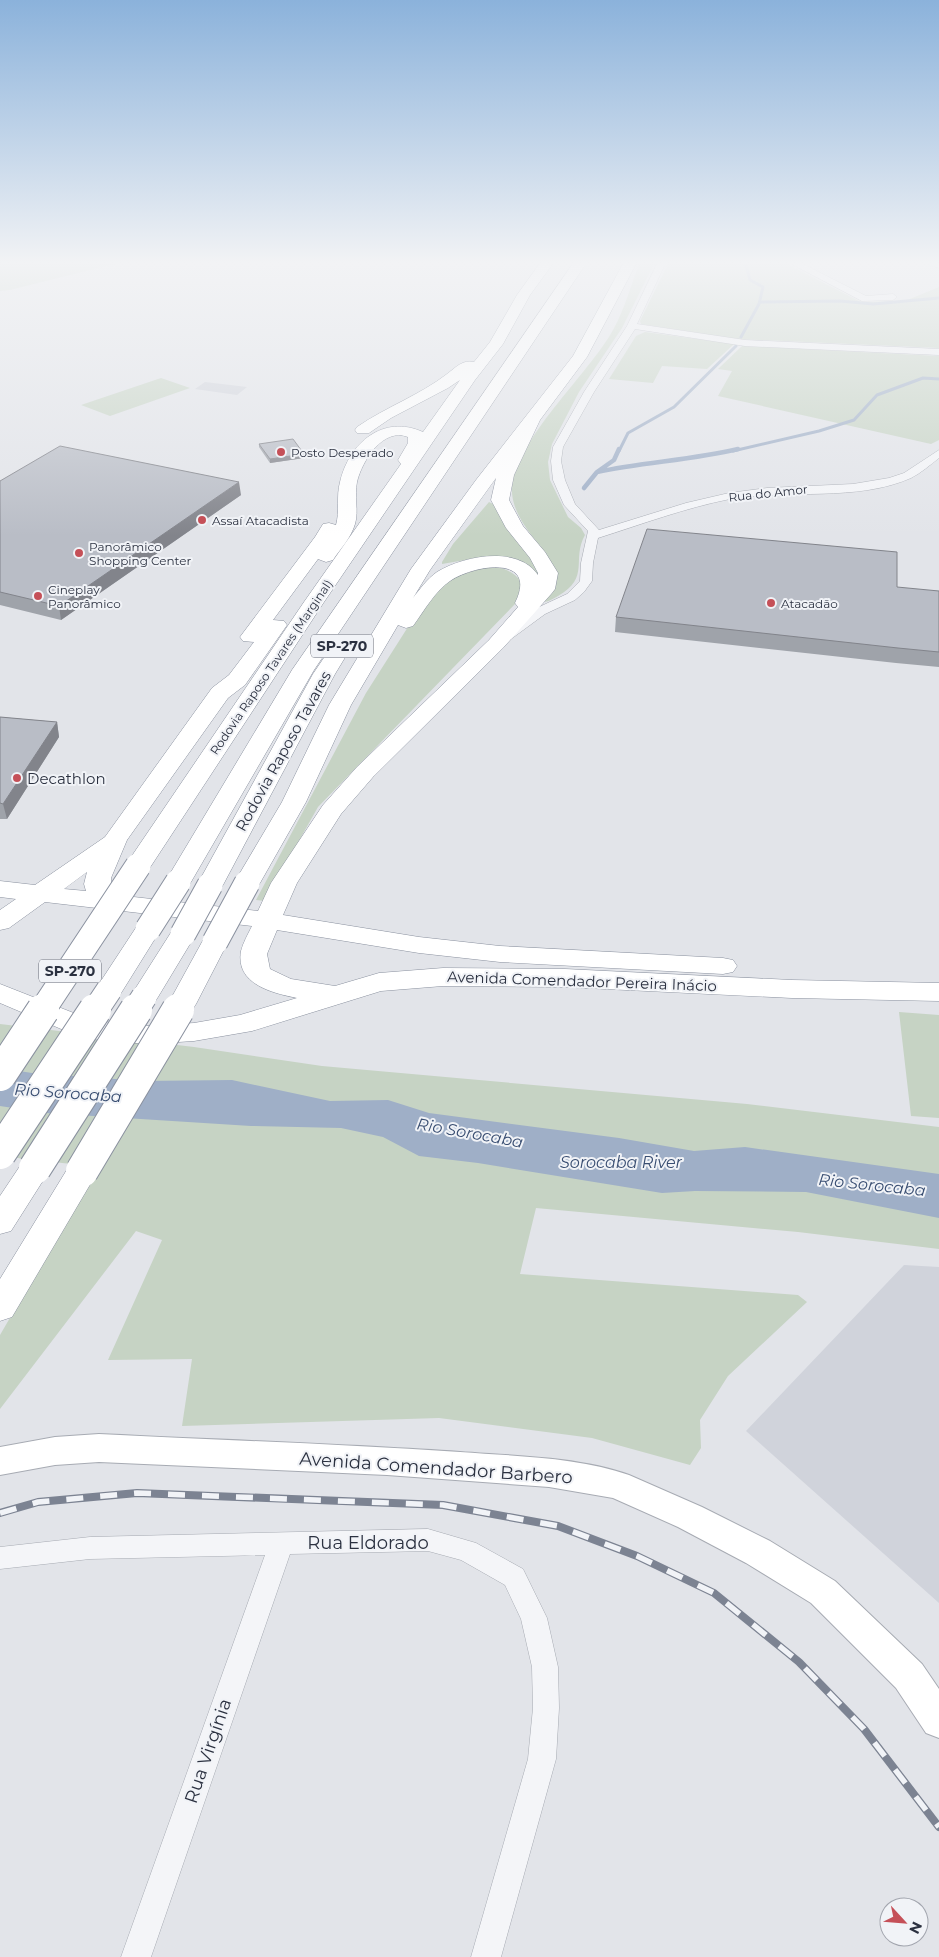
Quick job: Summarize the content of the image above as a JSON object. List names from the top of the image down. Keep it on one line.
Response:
{"streets":{"highway":["SP-270","Rodovia Raposo Tavares (Marginal)","Rodovia Raposo Tavares","Avenida Comendador Pereira Inácio"],"main road":["Avenida Comendador Barbero"],"street":["Rua do Amor","Rua Eldorado","Rua Virgínia"]},"crossings":[["Rua Eldorado","Rua Virgínia"]],"water":["Rio Sorocaba","Sorocaba River"],"places":["Posto Desperado","Assaí Atacadista","Panorâmico Shopping Center","Cineplay Panorâmico","Atacadão","Decathlon"],"north":"bottom right"}
